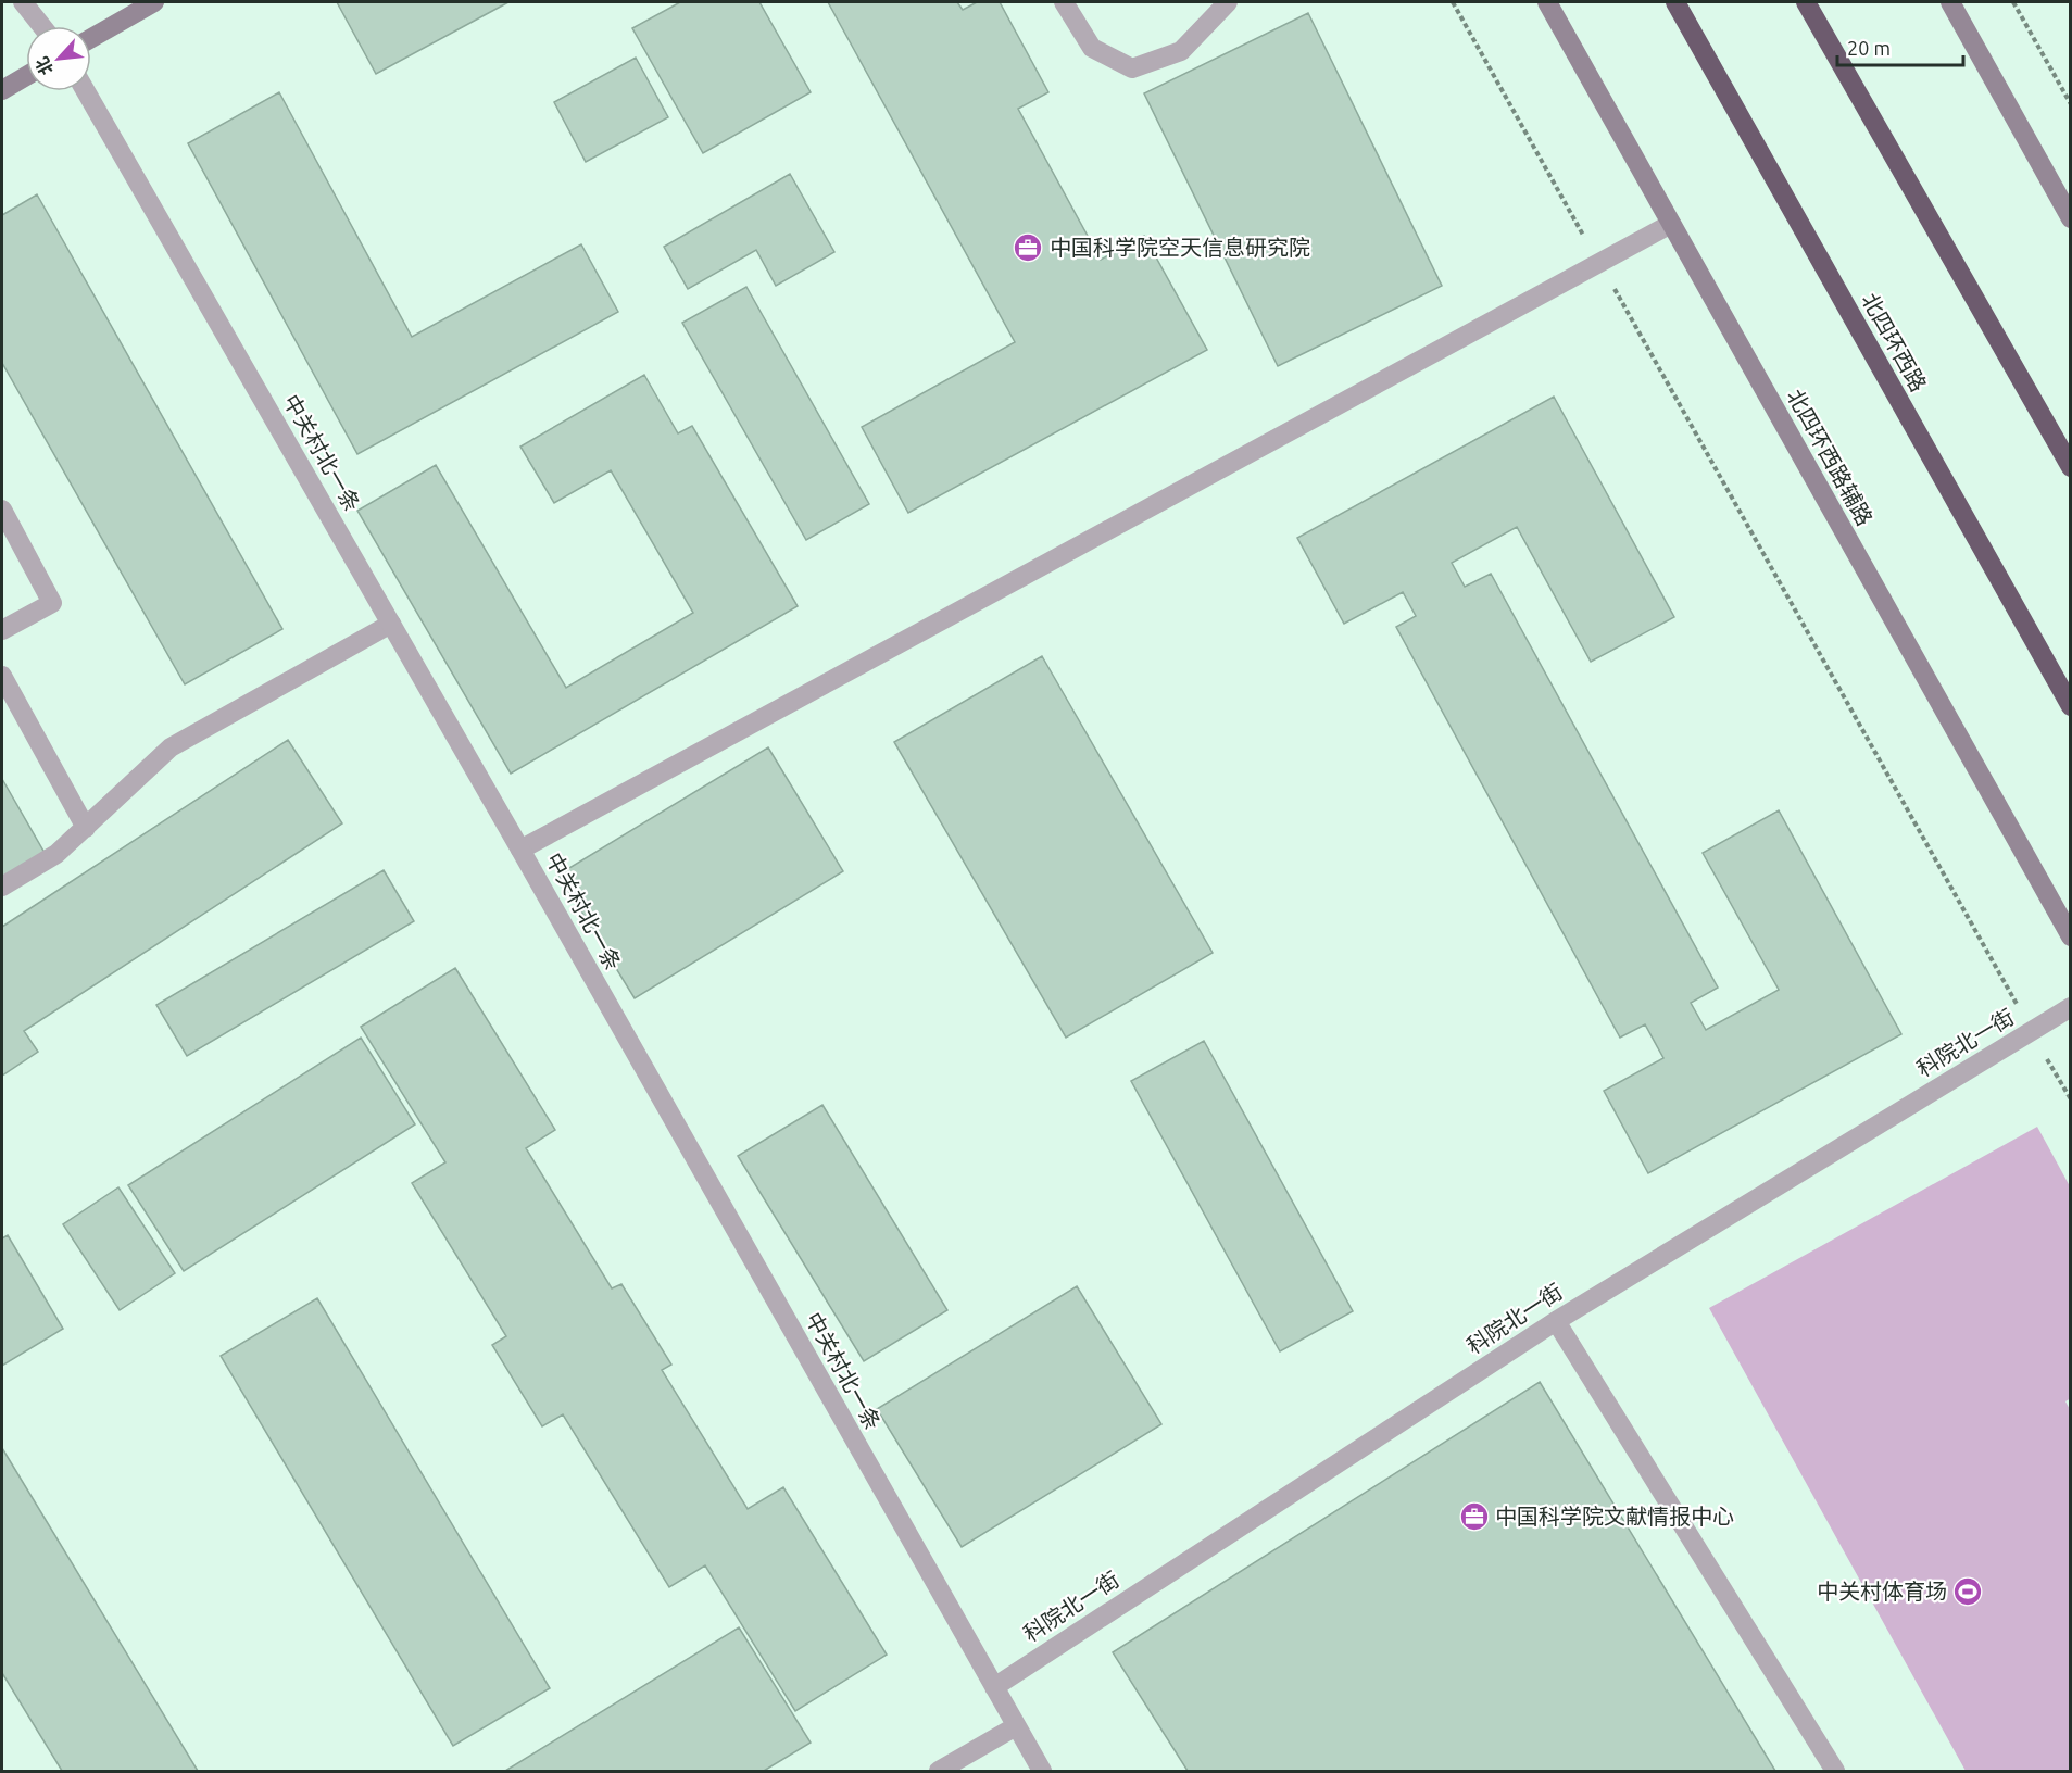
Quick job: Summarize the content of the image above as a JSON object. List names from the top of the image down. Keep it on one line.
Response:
{"streets":{"highway":["北四环西路"],"street":["中关村北一条","北四环西路辅路","科院北一街"]},"crossings":[["中关村北一条","科院北一街"]],"places":{"office":["中国科学院空天信息研究院","中国科学院文献情报中心"],"sports":["中关村体育场"]},"scale_bar":"20 m","north":"bottom left"}
